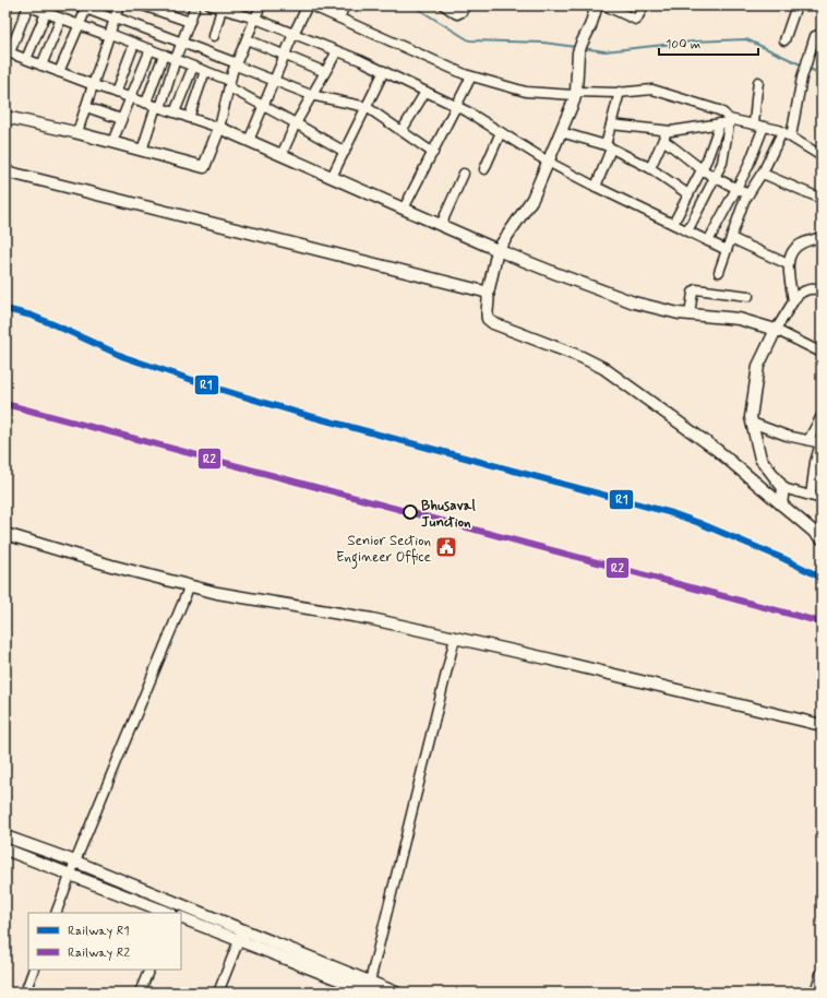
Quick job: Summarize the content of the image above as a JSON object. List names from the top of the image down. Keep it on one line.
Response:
{"places":{"other":["Bhusaval Junction"],"public building":["Senior Section Engineer Office"]},"lines":["rail line R1","rail line R2"],"legend":["Railway R1","Railway R2"],"scale_bar":"100 m"}
